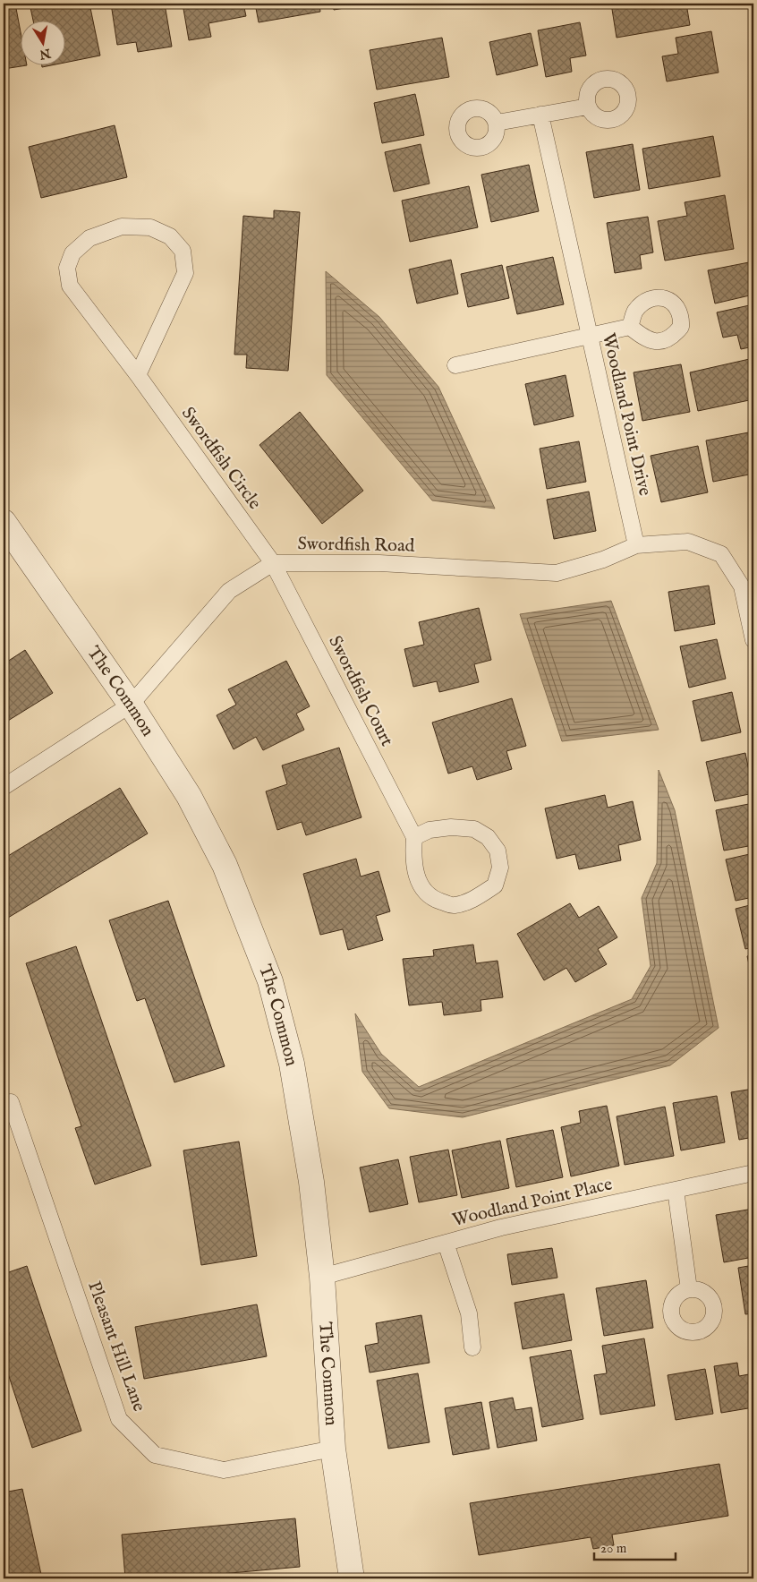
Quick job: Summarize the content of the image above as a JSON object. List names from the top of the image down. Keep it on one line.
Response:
{"streets":{"street":["The Common"],"lane":["Woodland Point Drive","Swordfish Circle","Swordfish Road","Swordfish Court","Woodland Point Place","Pleasant Hill Lane"]},"crossings":[["Woodland Point Drive","Swordfish Road"],["Swordfish Circle","Swordfish Road"],["Swordfish Circle","Swordfish Court"],["Swordfish Road","Swordfish Court"],["Swordfish Road","The Common"],["The Common","Woodland Point Place"],["The Common","Pleasant Hill Lane"]],"scale_bar":"20 m","north":"bottom"}
